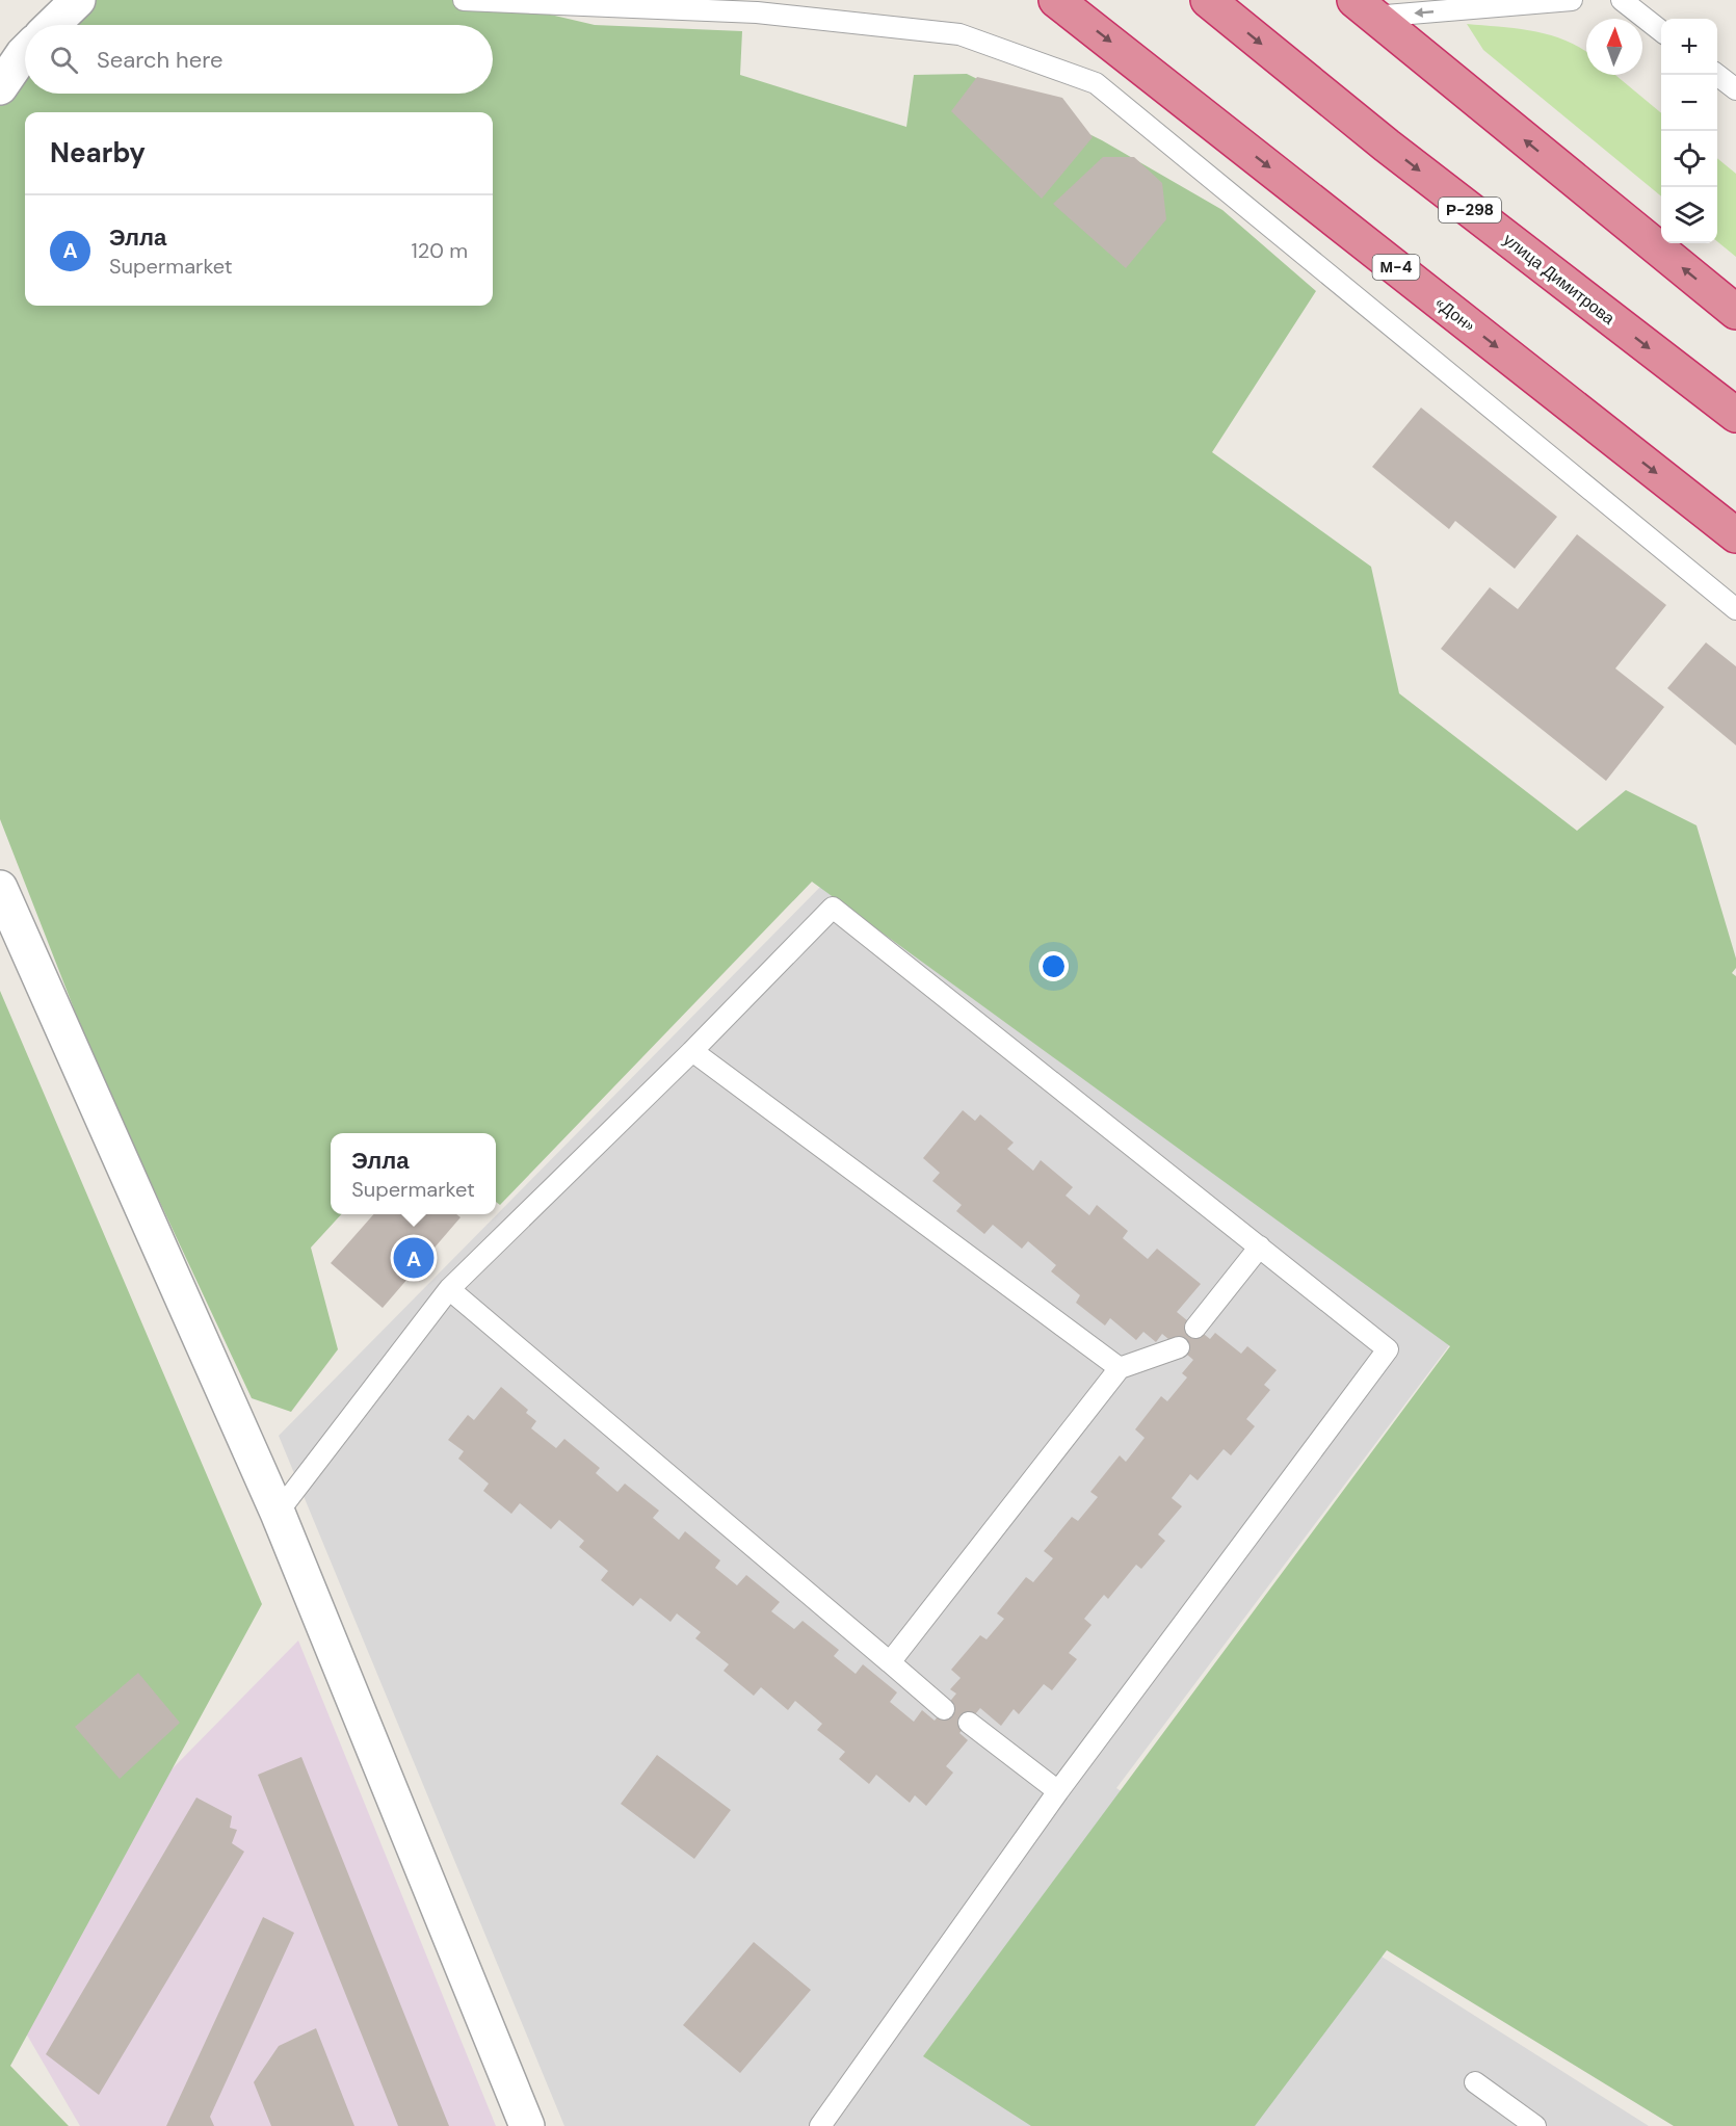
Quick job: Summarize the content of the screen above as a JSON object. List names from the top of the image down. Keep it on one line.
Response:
{"streets":{"highway":["Р-298","М-4","улица Димитрова","«Дон»"]},"north":"top","page":{"map_buttons":["+","−"],"search":"Search here","heading":"Nearby","list":[{"mark":"A","name":"Элла","note":"Supermarket","value":"120 m"}],"popup":["Элла","Supermarket"],"pins":"A"}}
